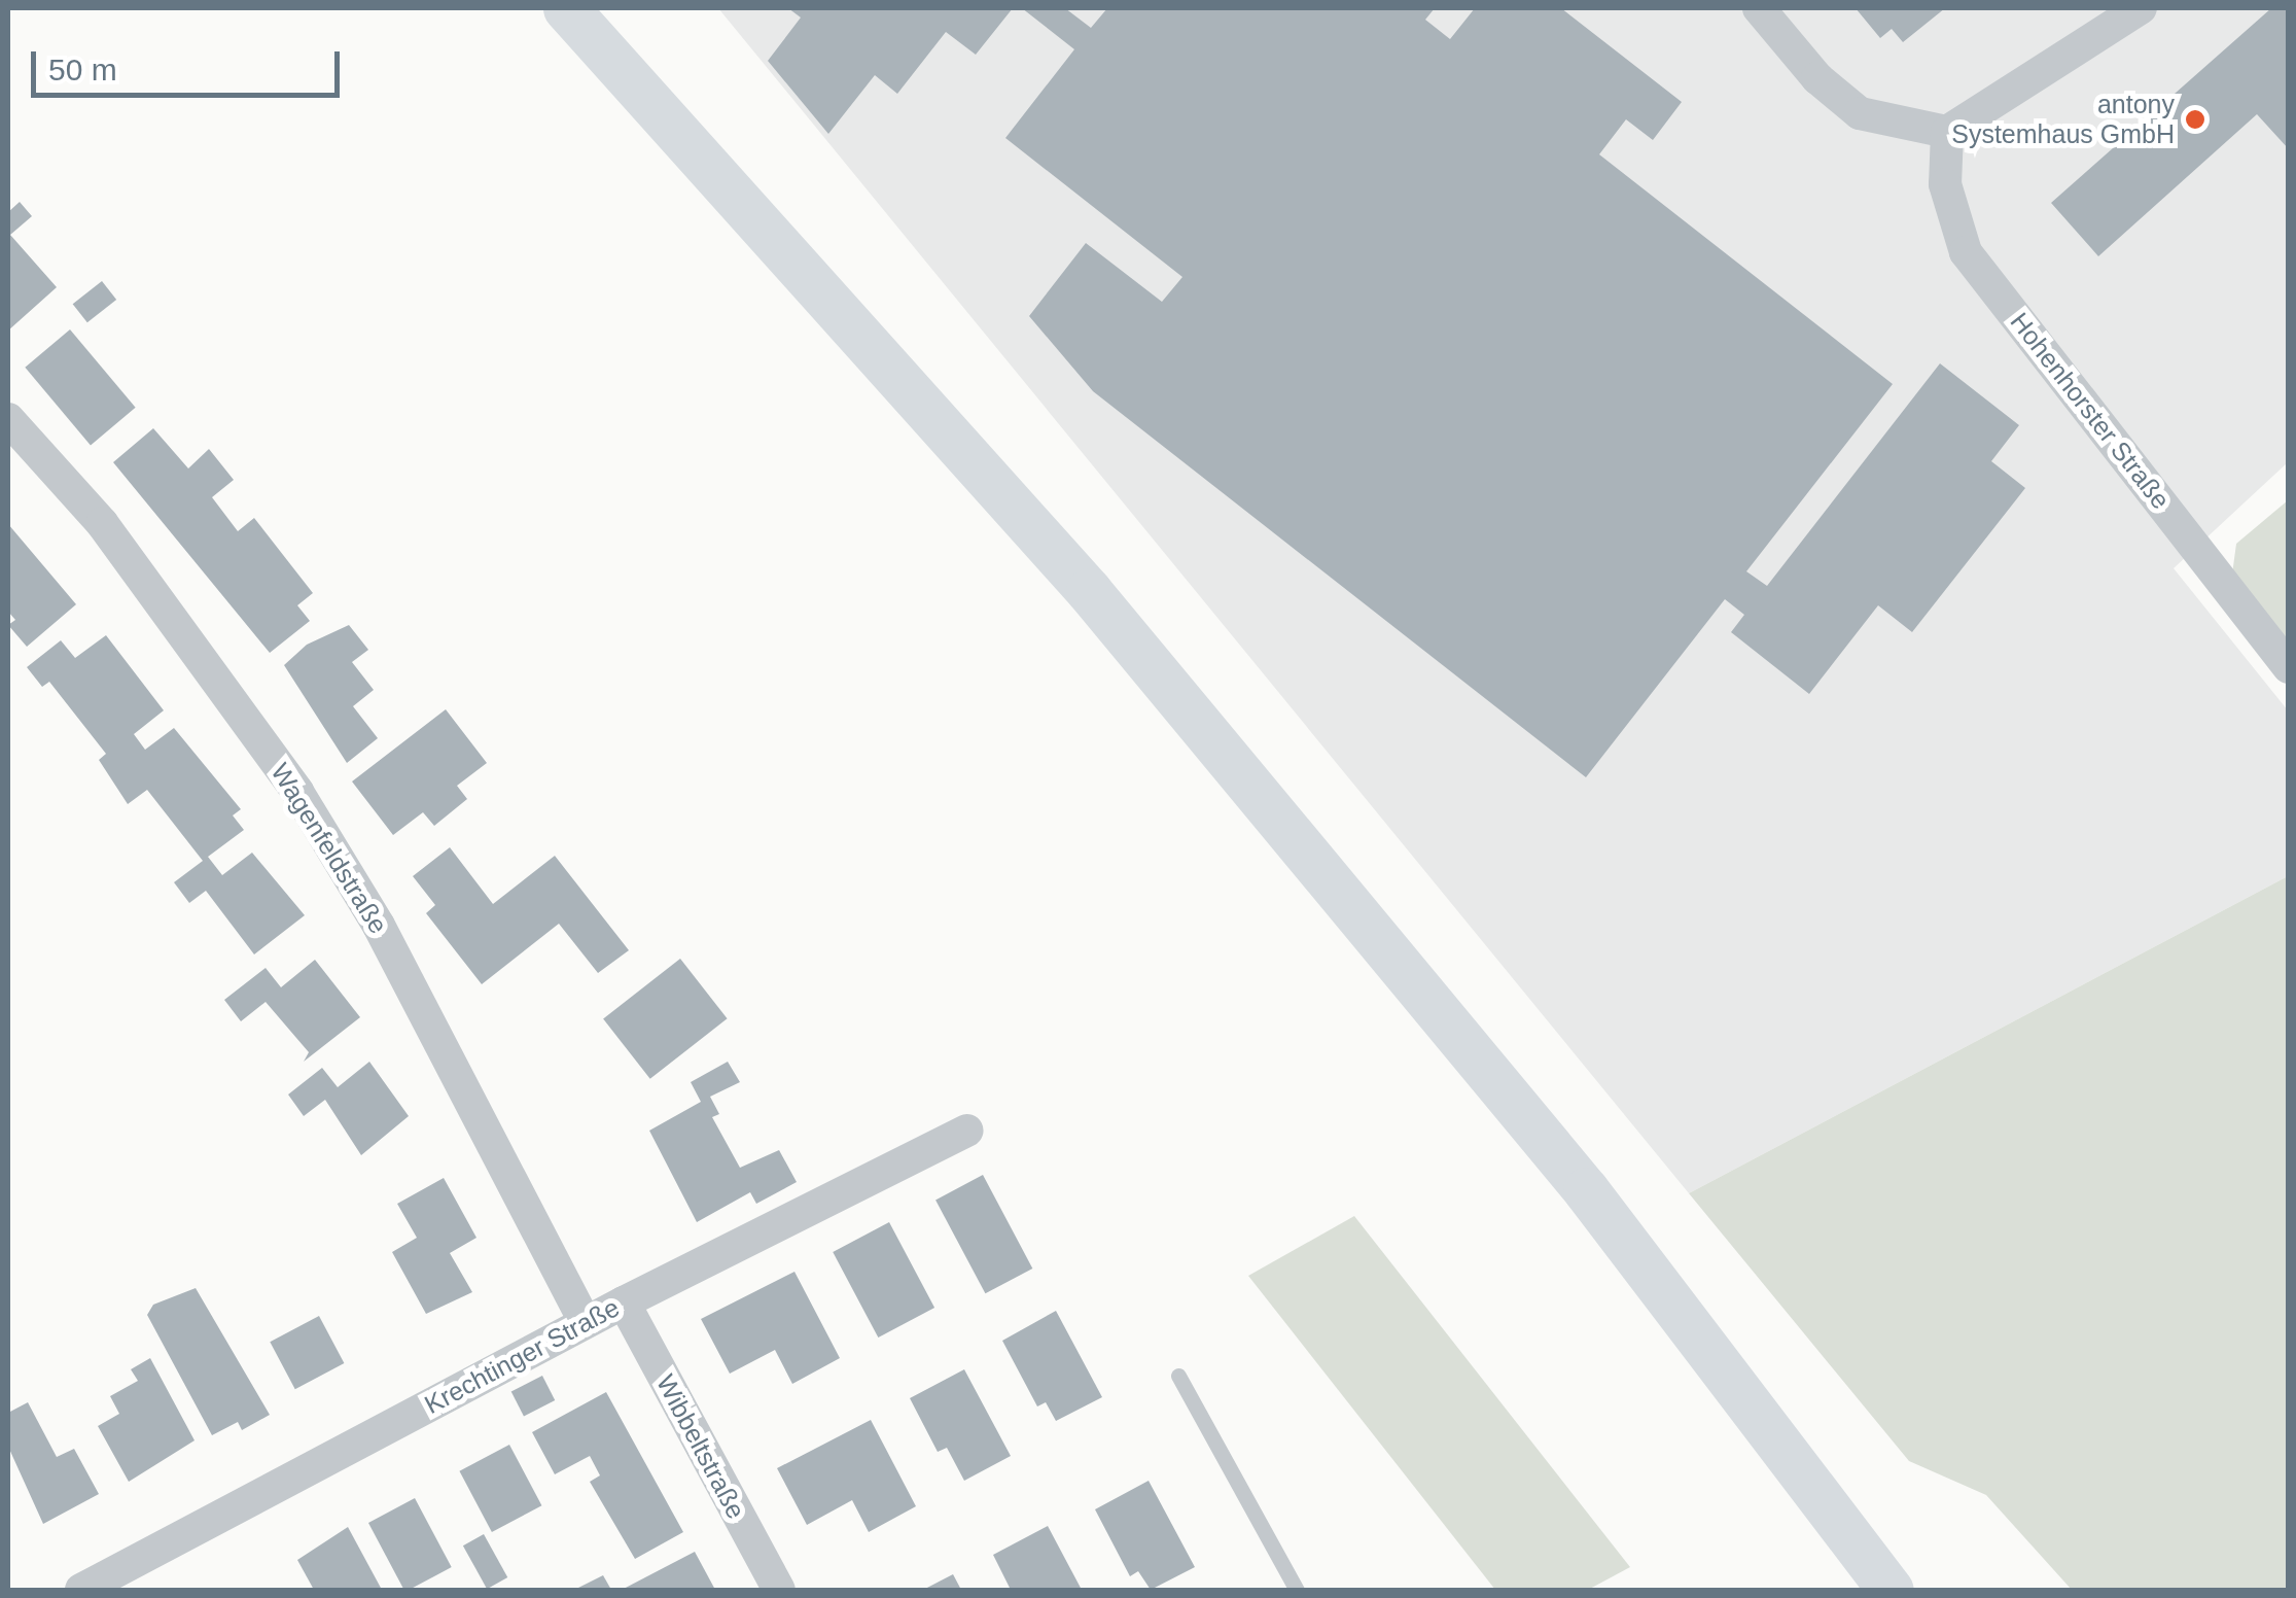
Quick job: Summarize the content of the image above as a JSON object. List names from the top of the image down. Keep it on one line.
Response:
{"streets":{"street":["Hohenhorster Straße","Wagenfeldstraße","Krechtinger Straße","Wibbeltstraße"]},"crossings":[["Wagenfeldstraße","Krechtinger Straße"],["Krechtinger Straße","Wibbeltstraße"]],"places":["antony Systemhaus GmbH"],"scale_bar":"50 m"}
